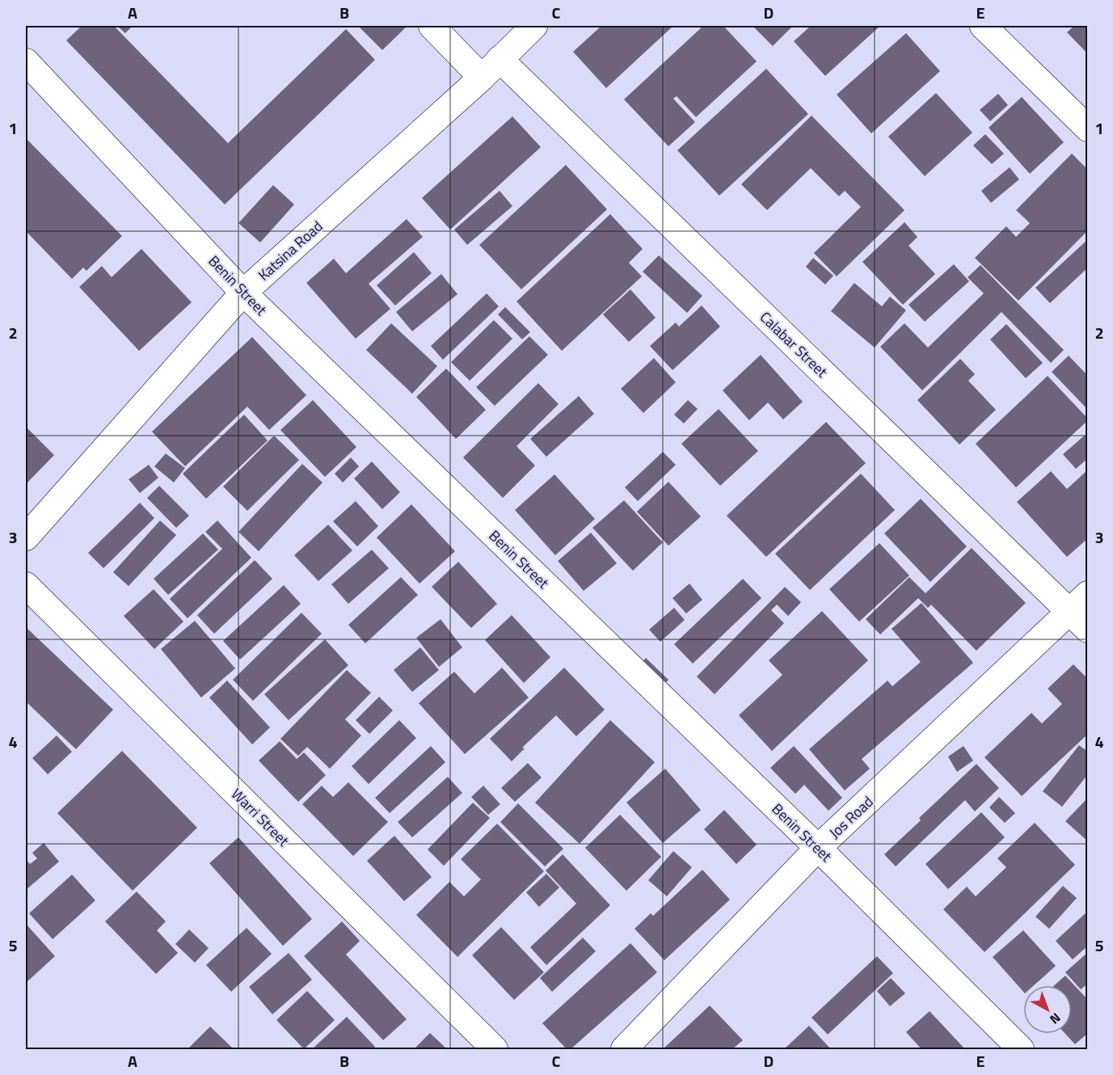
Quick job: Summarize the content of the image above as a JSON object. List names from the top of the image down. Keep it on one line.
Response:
{"streets":{"street":["Katsina Road","Benin Street","Calabar Street","Warri Street","Jos Road"]},"crossings":[["Katsina Road","Benin Street"],["Katsina Road","Calabar Street"],["Benin Street","Jos Road"],["Calabar Street","Jos Road"]],"north":"bottom right","grid":{"columns":["A","B","C","D","E"],"rows":["1","2","3","4","5"]}}
